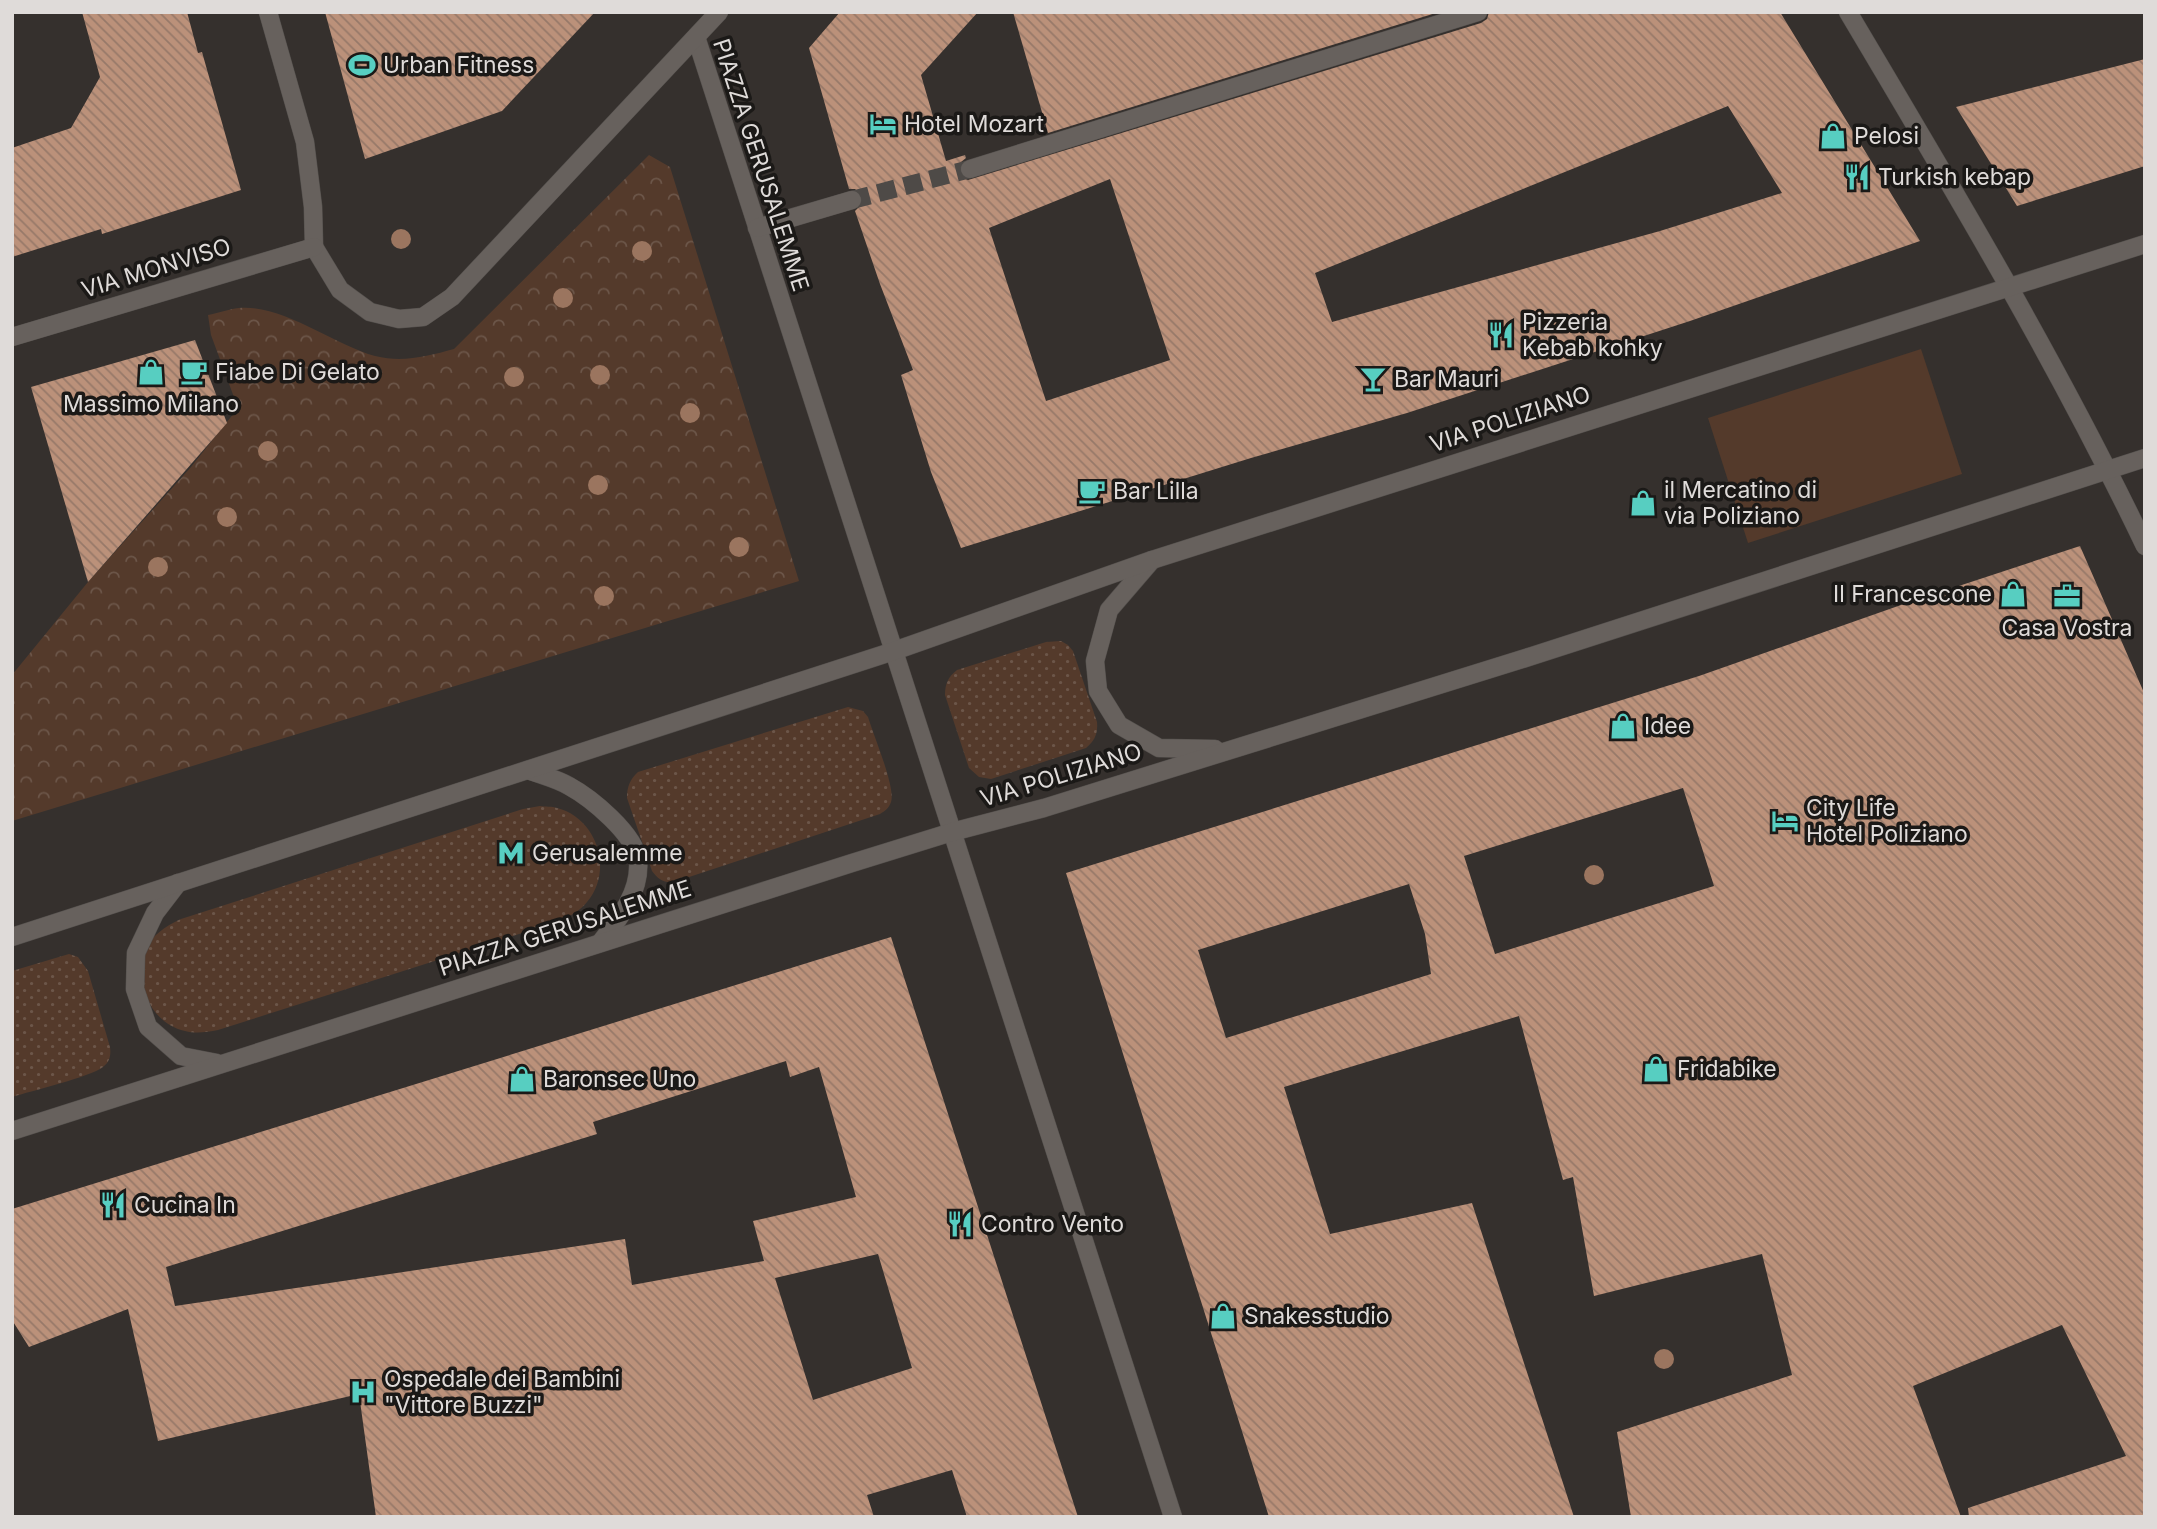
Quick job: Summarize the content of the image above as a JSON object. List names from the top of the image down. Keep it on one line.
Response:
{"streets":{"street":["PIAZZA GERUSALEMME","VIA MONVISO","VIA POLIZIANO"]},"crossings":[["PIAZZA GERUSALEMME","VIA MONVISO"],["PIAZZA GERUSALEMME","VIA POLIZIANO"]],"places":{"sports":["Urban Fitness"],"hotel":["Hotel Mozart","City Life Hotel Poliziano"],"shop":["Pelosi","Massimo Milano","il Mercatino di via Poliziano","Il Francescone","Idee","Fridabike","Baronsec Uno","Snakesstudio"],"restaurant":["Turkish kebap","Pizzeria Kebab kohky","Cucina In","Contro Vento"],"cafe":["Fiabe Di Gelato","Bar Lilla"],"bar":["Bar Mauri"],"office":["Casa Vostra"],"metro station":["Gerusalemme"],"hospital":["Ospedale dei Bambini \"Vittore Buzzi\""]}}
